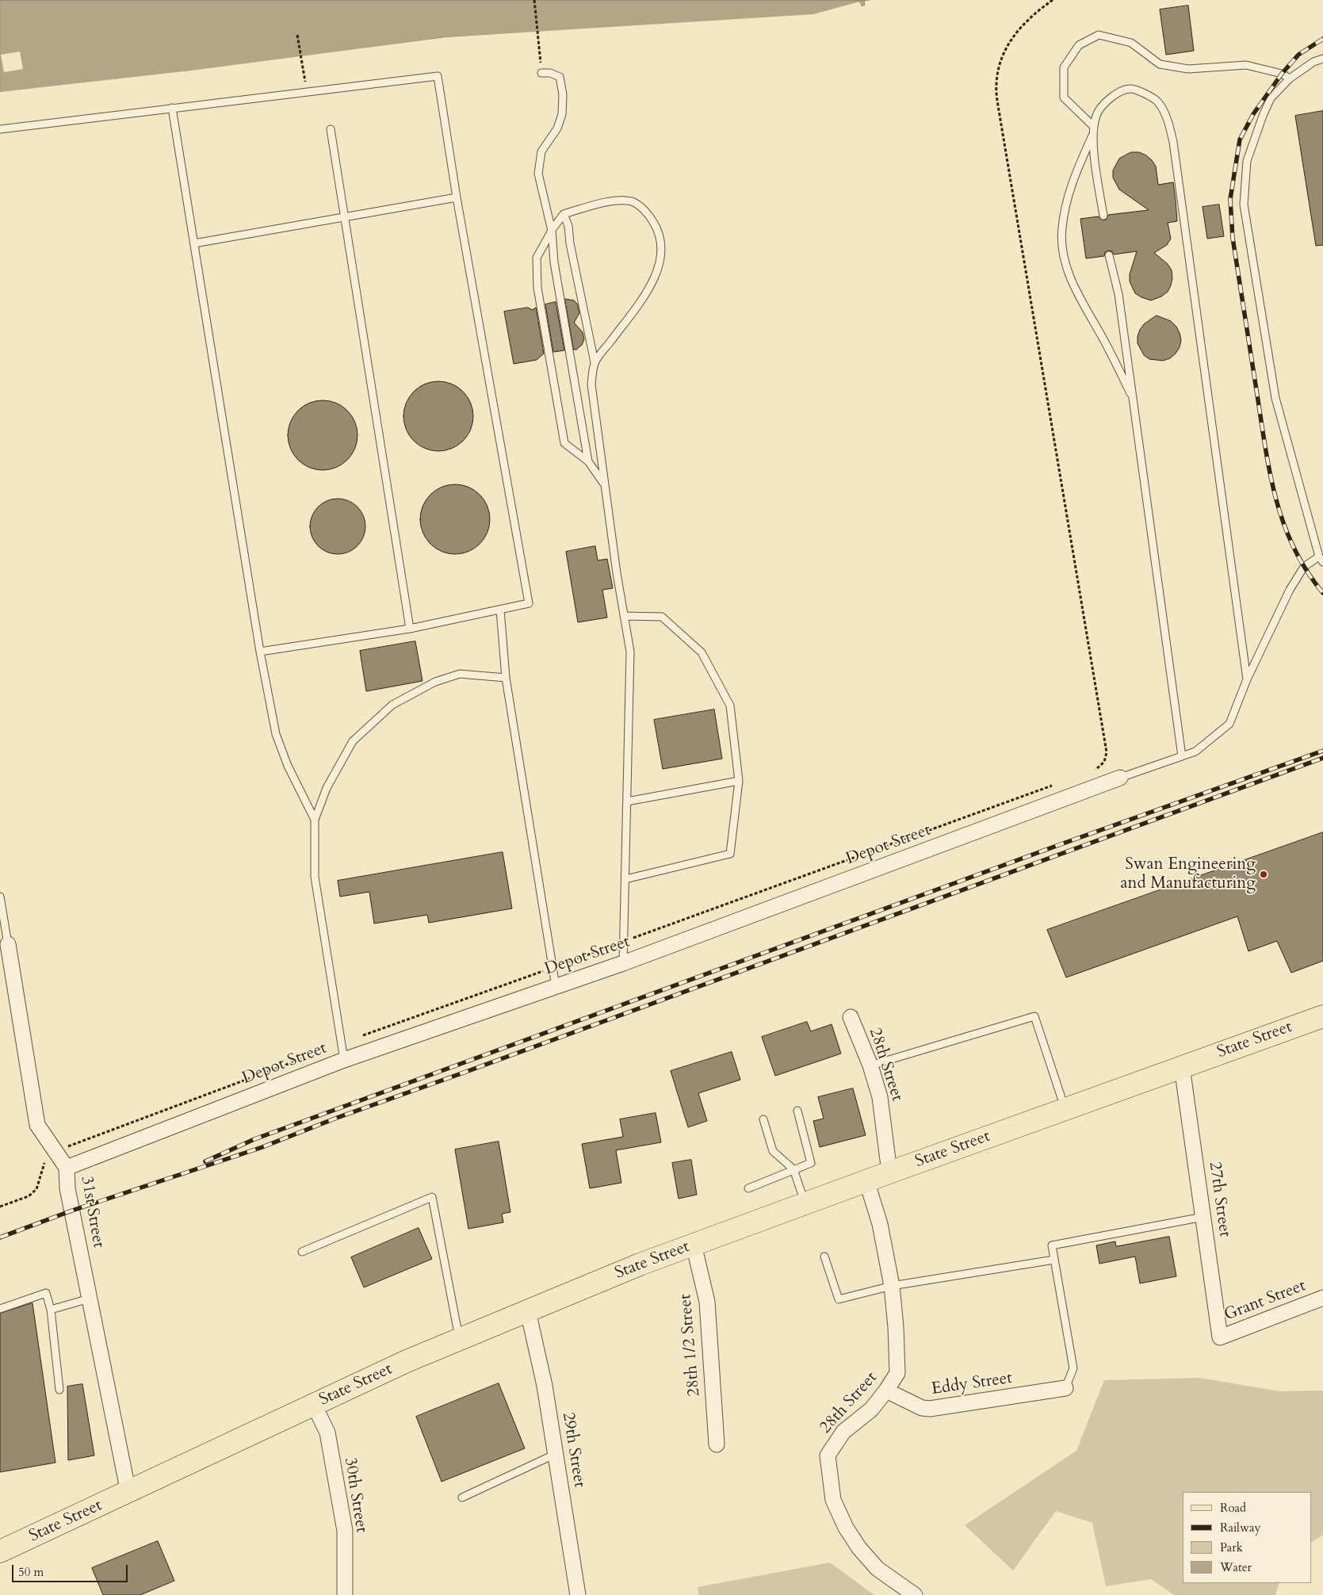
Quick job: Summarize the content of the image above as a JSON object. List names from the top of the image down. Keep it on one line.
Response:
{"streets":{"main road":["State Street"],"street":["Depot Street","28th Street","27th Street","31st Street","Grant Street","28th 1/2 Street","Eddy Street","29th Street","30th Street"]},"crossings":[["Depot Street","31st Street"],["State Street","28th Street"],["State Street","27th Street"],["State Street","31st Street"],["State Street","28th 1/2 Street"],["State Street","29th Street"],["State Street","30th Street"],["28th Street","Eddy Street"],["27th Street","Grant Street"]],"places":["Swan Engineering and Manufacturing"],"legend":["Road","Railway","Park","Water"],"scale_bar":"50 m"}
